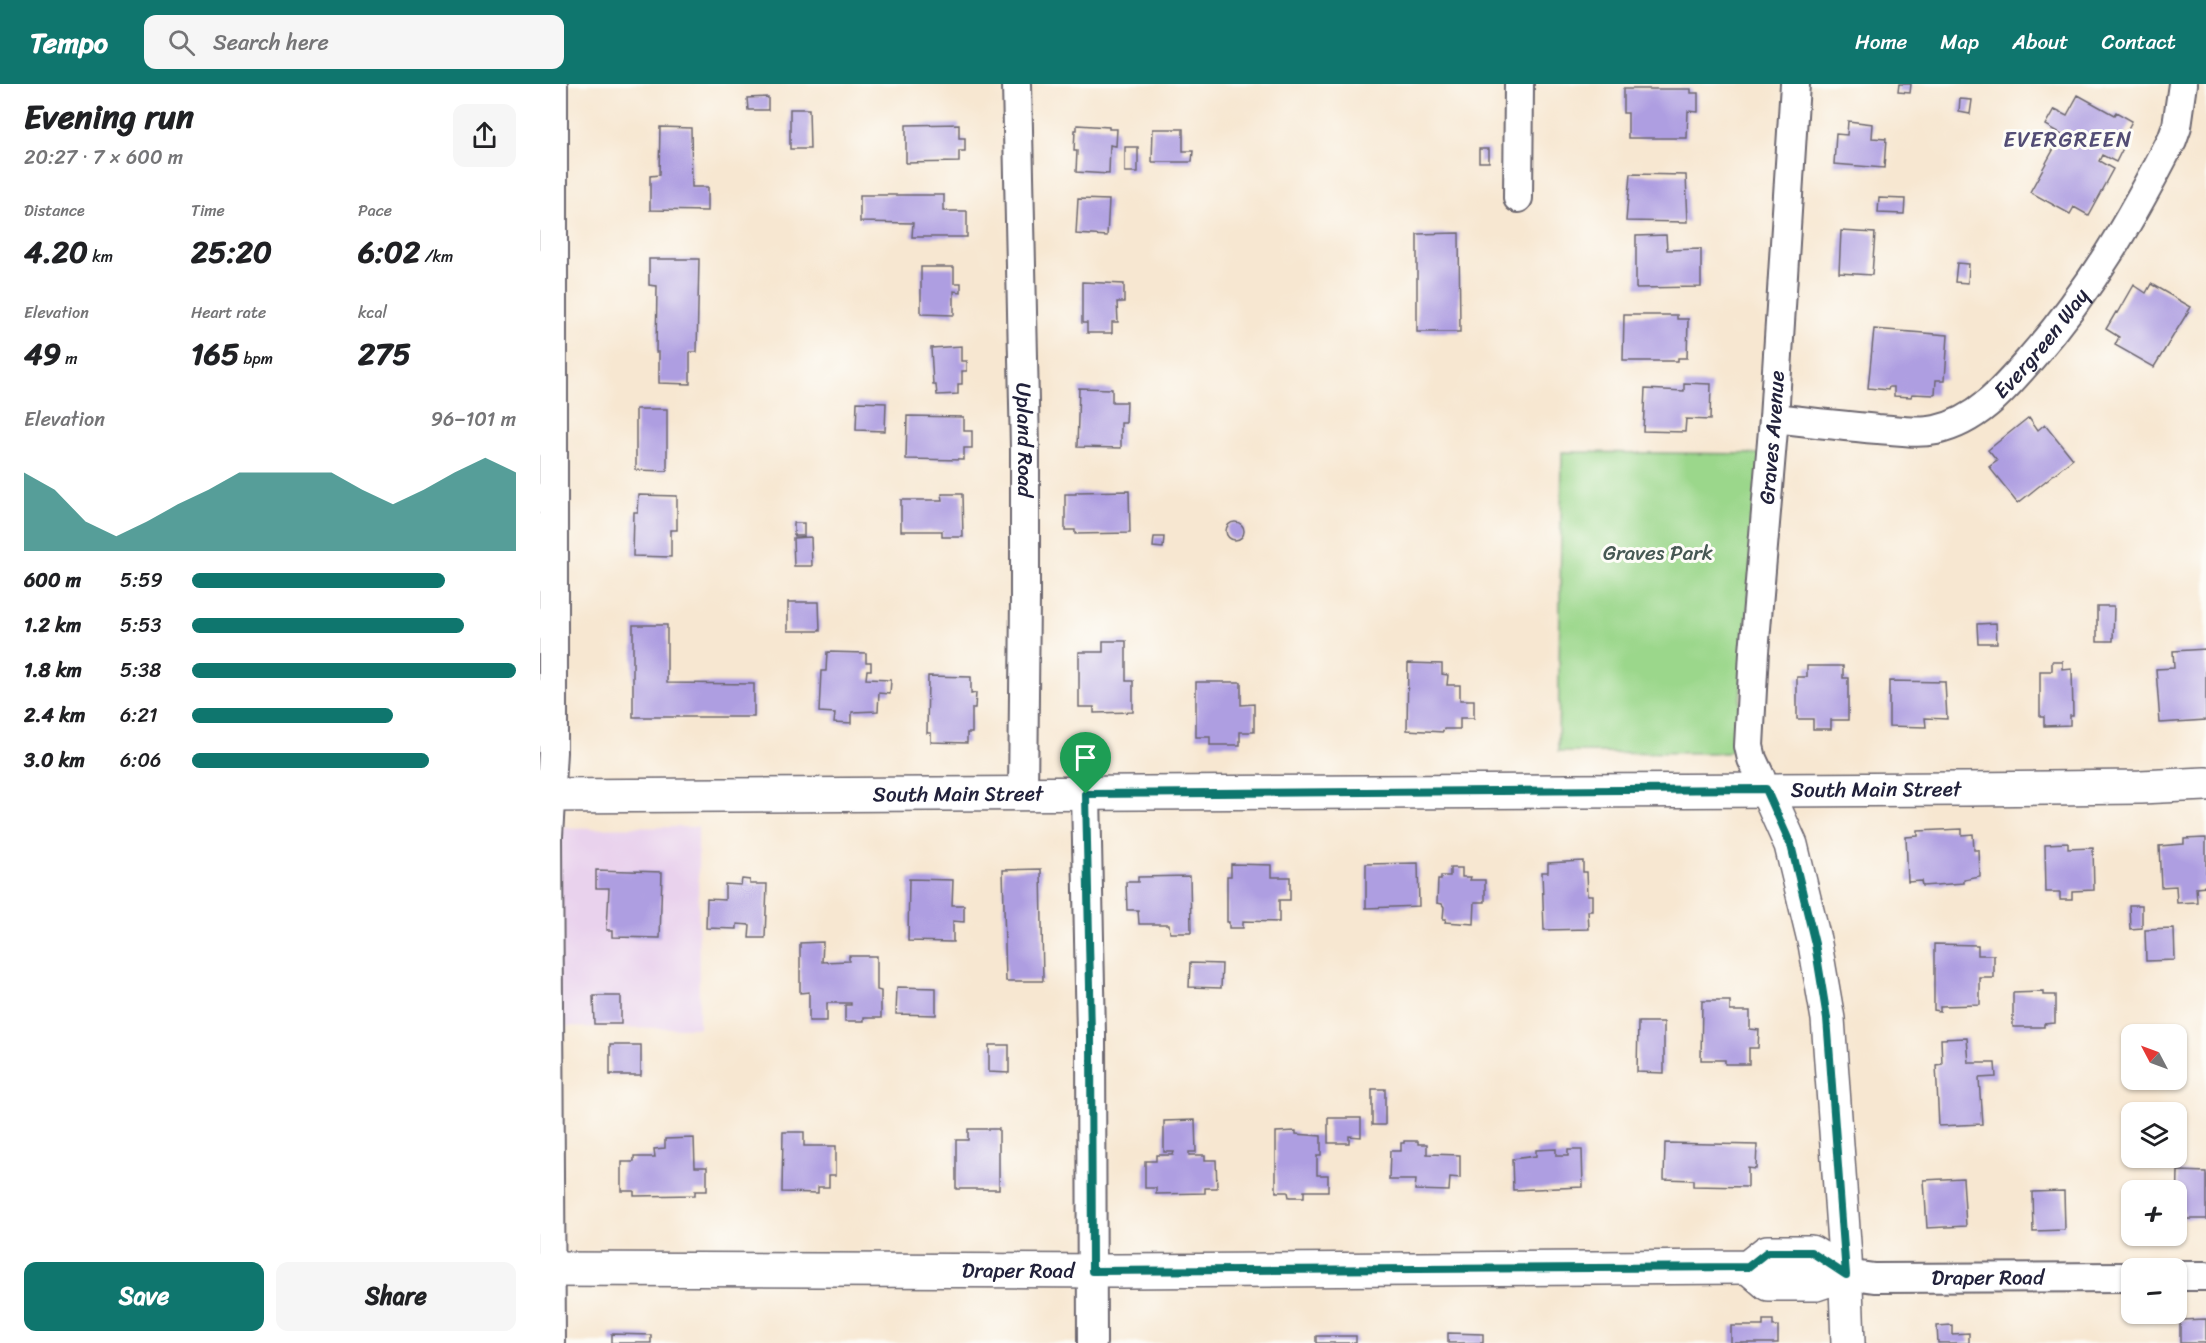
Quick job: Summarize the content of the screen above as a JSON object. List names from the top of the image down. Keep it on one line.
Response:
{"streets":{"street":["Evergreen Way","Graves Avenue","Upland Road","South Main Street","Draper Road"]},"crossings":[["Evergreen Way","Graves Avenue"],["Graves Avenue","South Main Street"],["Upland Road","South Main Street"]],"districts":["EVERGREEN"],"parks":["Graves Park"],"north":"top left","page":{"header":"Tempo","search":"Search here","nav":["Home","Map","About","Contact"],"heading":["Evening run","20:27 · 7 × 600 m"],"stats":[["Distance","4.20 km"],["Time","25:20"],["Pace","6:02 /km"],["Elevation","49 m"],["Heart rate","165 bpm"],["kcal","275"]],"chart":["Elevation","96–101 m"],"list":[{"name":"600 m","note":"5:59"},{"name":"1.2 km","note":"5:53"},{"name":"1.8 km","note":"5:38"},{"name":"2.4 km","note":"6:21"},{"name":"3.0 km","note":"6:06"}],"map_buttons":["+","−"],"buttons":["Save","Share"]}}
